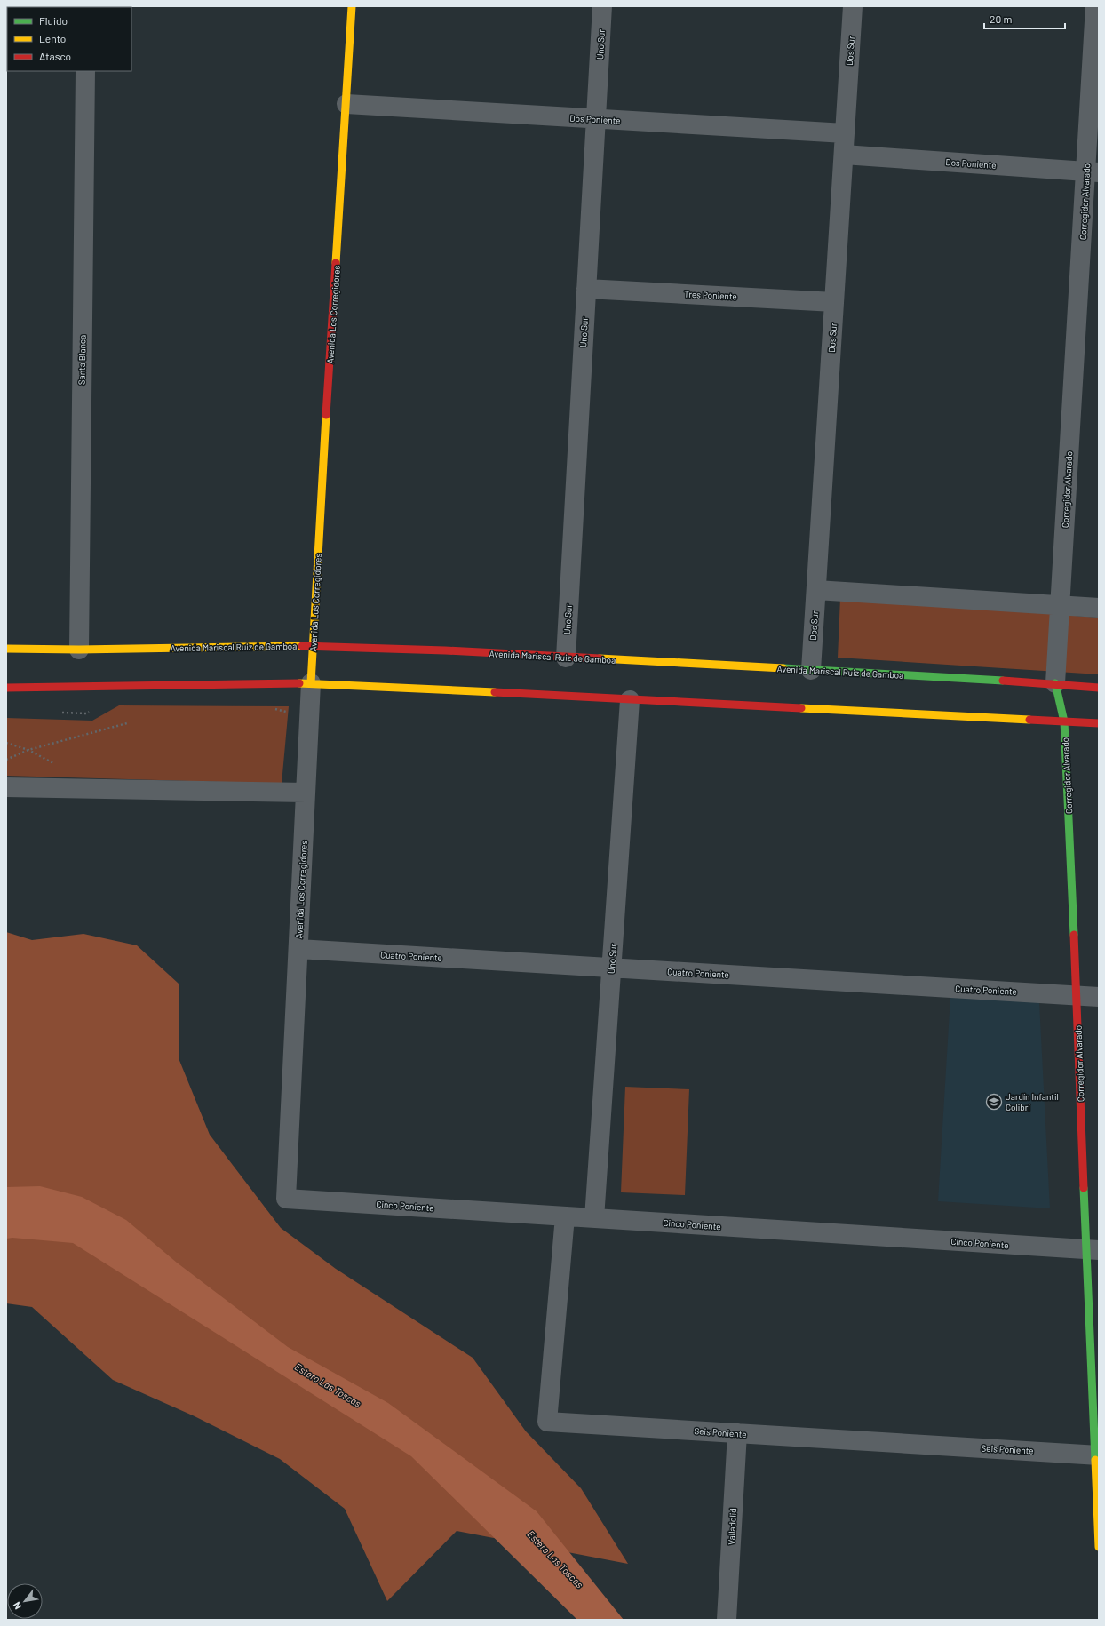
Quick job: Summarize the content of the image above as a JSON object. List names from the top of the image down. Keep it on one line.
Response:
{"streets":{"main road":["Corregidor Alvarado","Avenida Los Corregidores","Avenida Mariscal Ruiz de Gamboa"],"street":["Uno Sur","Dos Sur","Dos Poniente","Tres Poniente","Santa Blanca","Cuatro Poniente","Cinco Poniente","Seis Poniente","Valladolid"]},"crossings":[["Uno Sur","Dos Poniente"],["Uno Sur","Tres Poniente"],["Uno Sur","Avenida Mariscal Ruiz de Gamboa"],["Uno Sur","Cuatro Poniente"],["Uno Sur","Cinco Poniente"],["Dos Sur","Dos Poniente"],["Dos Sur","Tres Poniente"],["Dos Sur","Avenida Mariscal Ruiz de Gamboa"],["Dos Poniente","Corregidor Alvarado"],["Dos Poniente","Avenida Los Corregidores"],["Corregidor Alvarado","Avenida Mariscal Ruiz de Gamboa"],["Corregidor Alvarado","Cuatro Poniente"],["Corregidor Alvarado","Cinco Poniente"],["Corregidor Alvarado","Seis Poniente"],["Avenida Los Corregidores","Avenida Mariscal Ruiz de Gamboa"],["Avenida Los Corregidores","Cuatro Poniente"],["Avenida Los Corregidores","Cinco Poniente"],["Santa Blanca","Avenida Mariscal Ruiz de Gamboa"],["Cinco Poniente","Seis Poniente"],["Seis Poniente","Valladolid"]],"water":["Estero Las Toscas"],"places":{"school or university":["Jardín Infantil Colibrí"]},"legend":["Fluido","Lento","Atasco"],"scale_bar":"20 m","north":"bottom left"}
